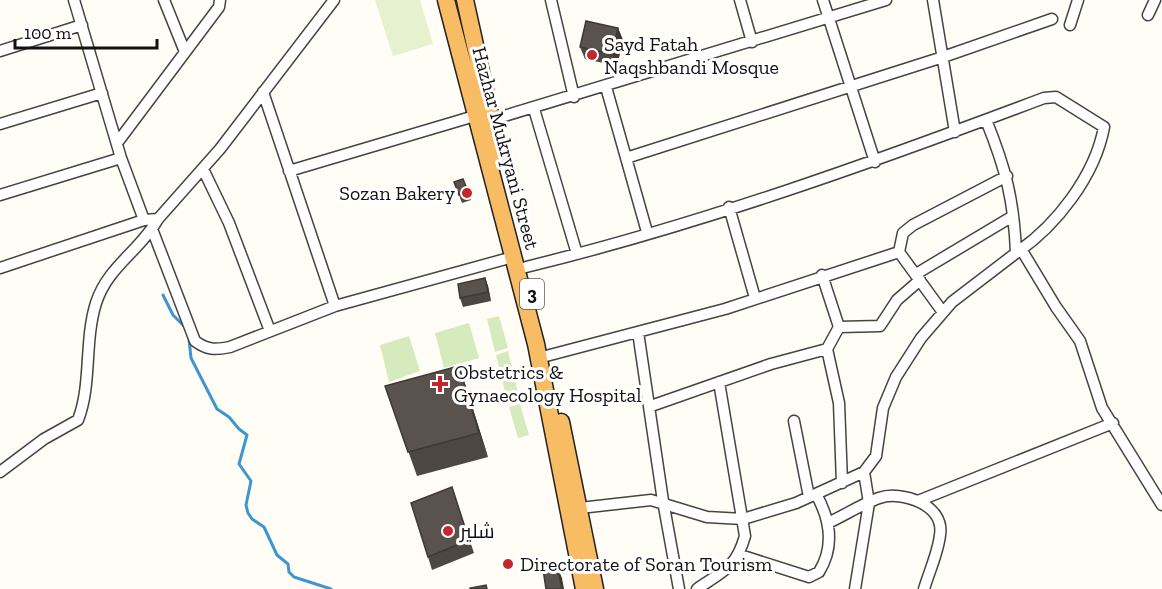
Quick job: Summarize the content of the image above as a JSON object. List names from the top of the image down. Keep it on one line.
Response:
{"streets":{"highway":["Hazhar Mukryani Street","3"]},"places":{"other":["Sayd Fatah Naqshbandi Mosque","Sozan Bakery","شلير","Directorate of Soran Tourism"],"health":["Obstetrics & Gynaecology Hospital"]},"scale_bar":"100 m"}
